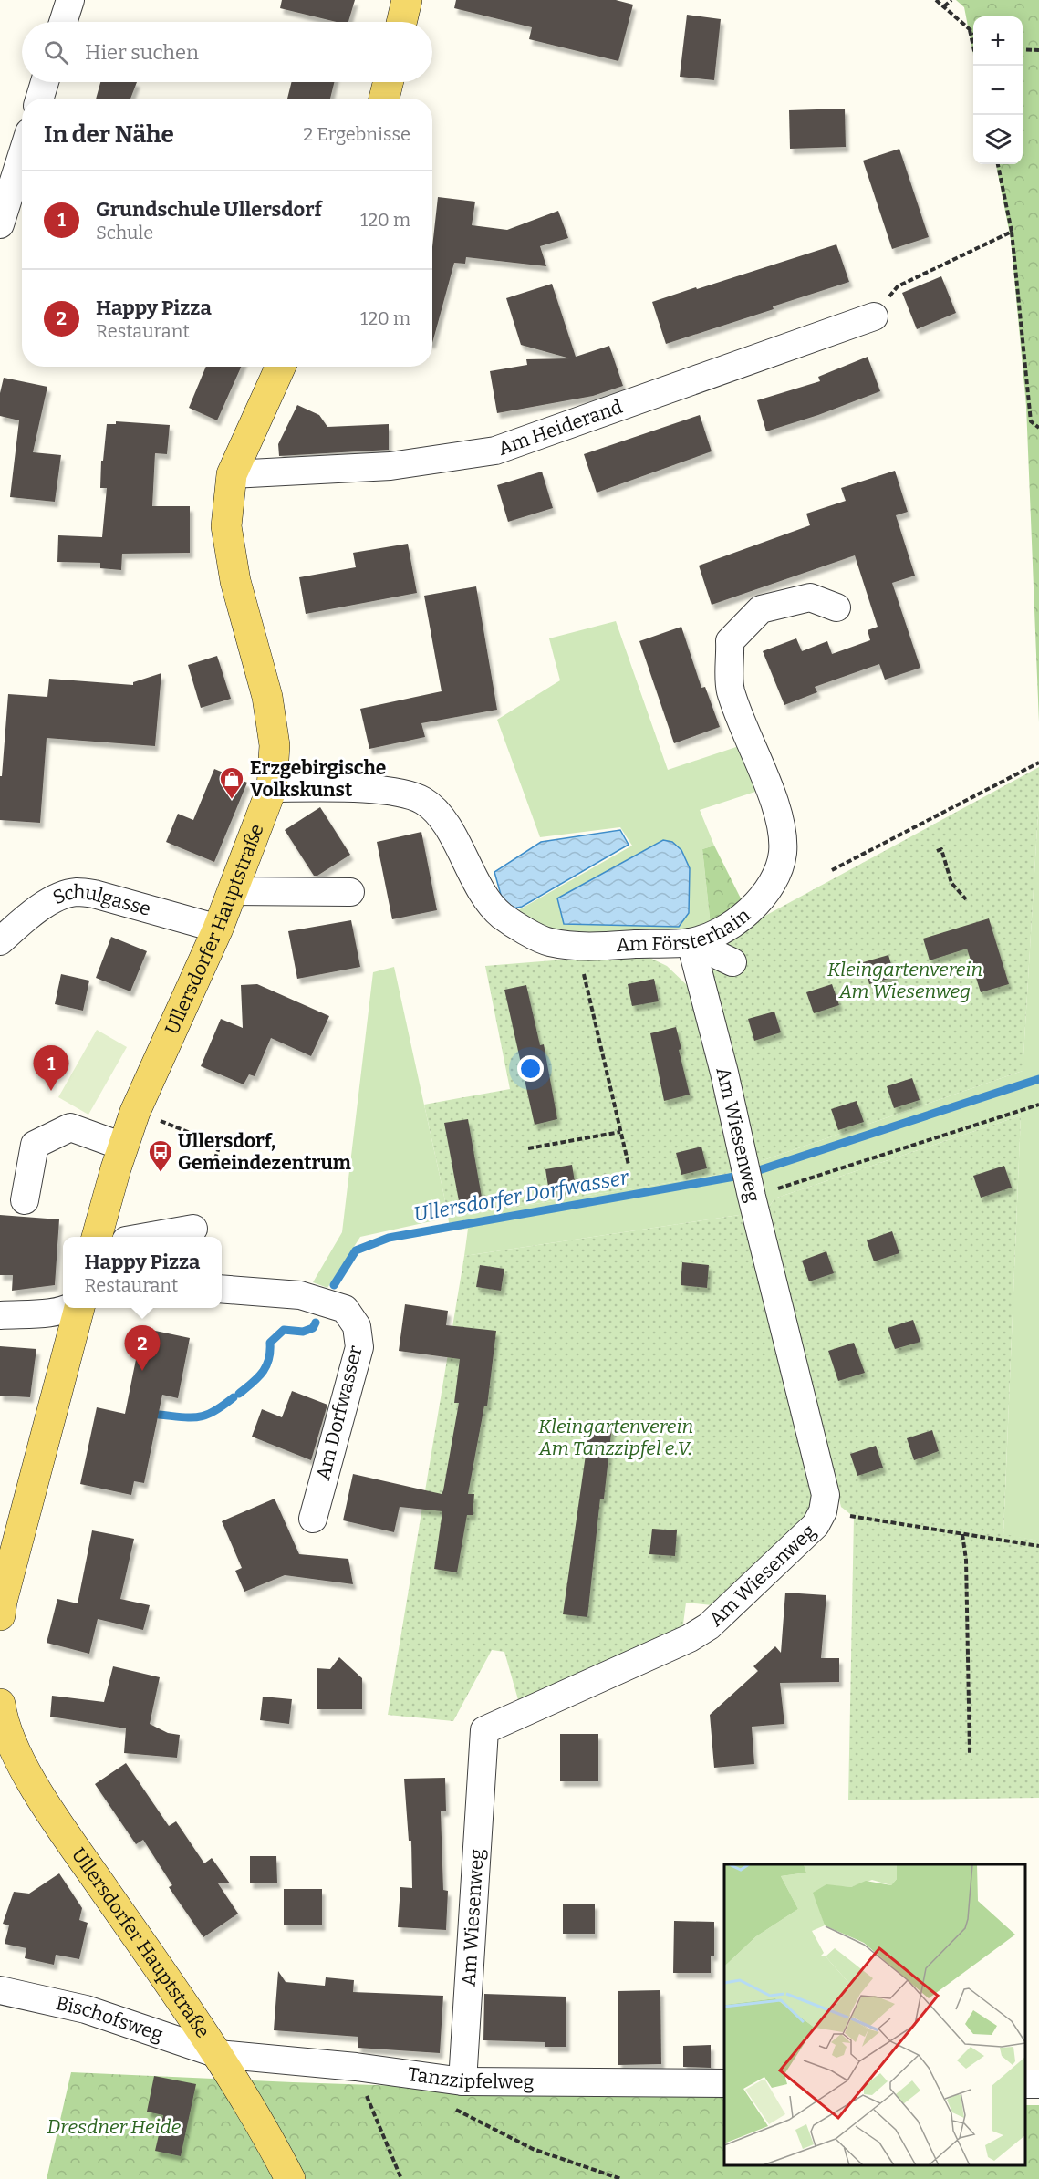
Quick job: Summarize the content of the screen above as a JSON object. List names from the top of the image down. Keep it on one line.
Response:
{"streets":{"main road":["Ullersdorfer Hauptstraße"],"street":["Am Heiderand","Schulgasse","Am Försterhain","Am Wiesenweg","Am Dorfwasser","Bischofsweg","Tanzzipfelweg"]},"crossings":[["Am Heiderand","Ullersdorfer Hauptstraße"],["Schulgasse","Ullersdorfer Hauptstraße"],["Am Försterhain","Ullersdorfer Hauptstraße"],["Am Försterhain","Am Wiesenweg"],["Ullersdorfer Hauptstraße","Bischofsweg"],["Ullersdorfer Hauptstraße","Tanzzipfelweg"],["Am Wiesenweg","Tanzzipfelweg"],["Bischofsweg","Tanzzipfelweg"]],"water":["Ullersdorfer Dorfwasser"],"parks":["Kleingartenverein Am Wiesenweg","Kleingartenverein Am Tanzzipfel e.V.","Dresdner Heide"],"places":{"shop":["Erzgebirgische Volkskunst"],"bus stop":["Ullersdorf, Gemeindezentrum"]},"page":{"map_buttons":["+","−"],"search":"Hier suchen","heading":["In der Nähe","2 Ergebnisse"],"list":[{"mark":"1","name":"Grundschule Ullersdorf","note":"Schule","value":"120 m"},{"mark":"2","name":"Happy Pizza","note":"Restaurant","value":"120 m"}],"pins":["1","2"],"popup":["Happy Pizza","Restaurant"]}}
